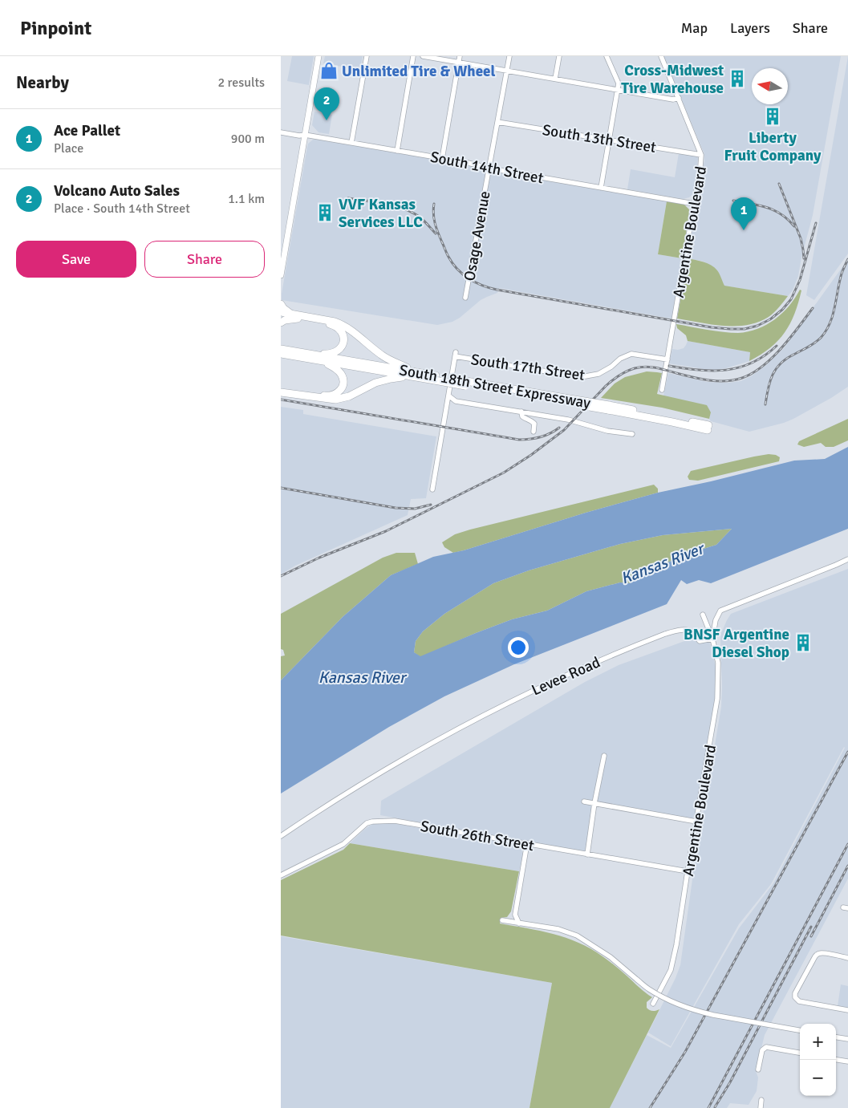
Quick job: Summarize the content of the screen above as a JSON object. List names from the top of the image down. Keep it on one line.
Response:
{"streets":{"highway":["South 18th Street Expressway"],"street":["South 13th Street","South 14th Street","Argentine Boulevard","Osage Avenue","South 17th Street","Levee Road","South 26th Street"]},"crossings":[["South 13th Street","Argentine Boulevard"],["South 13th Street","Osage Avenue"],["South 14th Street","Argentine Boulevard"],["South 14th Street","Osage Avenue"],["Argentine Boulevard","South 17th Street"],["Argentine Boulevard","Levee Road"],["Argentine Boulevard","South 26th Street"]],"water":["Kansas River"],"places":{"shop":["Unlimited Tire & Wheel"],"building":["Cross-Midwest Tire Warehouse","Liberty Fruit Company","VVF Kansas Services LLC","BNSF Argentine Diesel Shop"]},"north":"left","page":{"header":"Pinpoint","nav":["Map","Layers","Share"],"heading":["Nearby","2 results"],"pins":["2","1"],"list":[{"mark":"1","name":"Ace Pallet","note":"Place","value":"900 m"},{"mark":"2","name":"Volcano Auto Sales","note":"Place · South 14th Street","value":"1.1 km"}],"buttons":["Save","Share"],"map_buttons":["+","−"]}}
